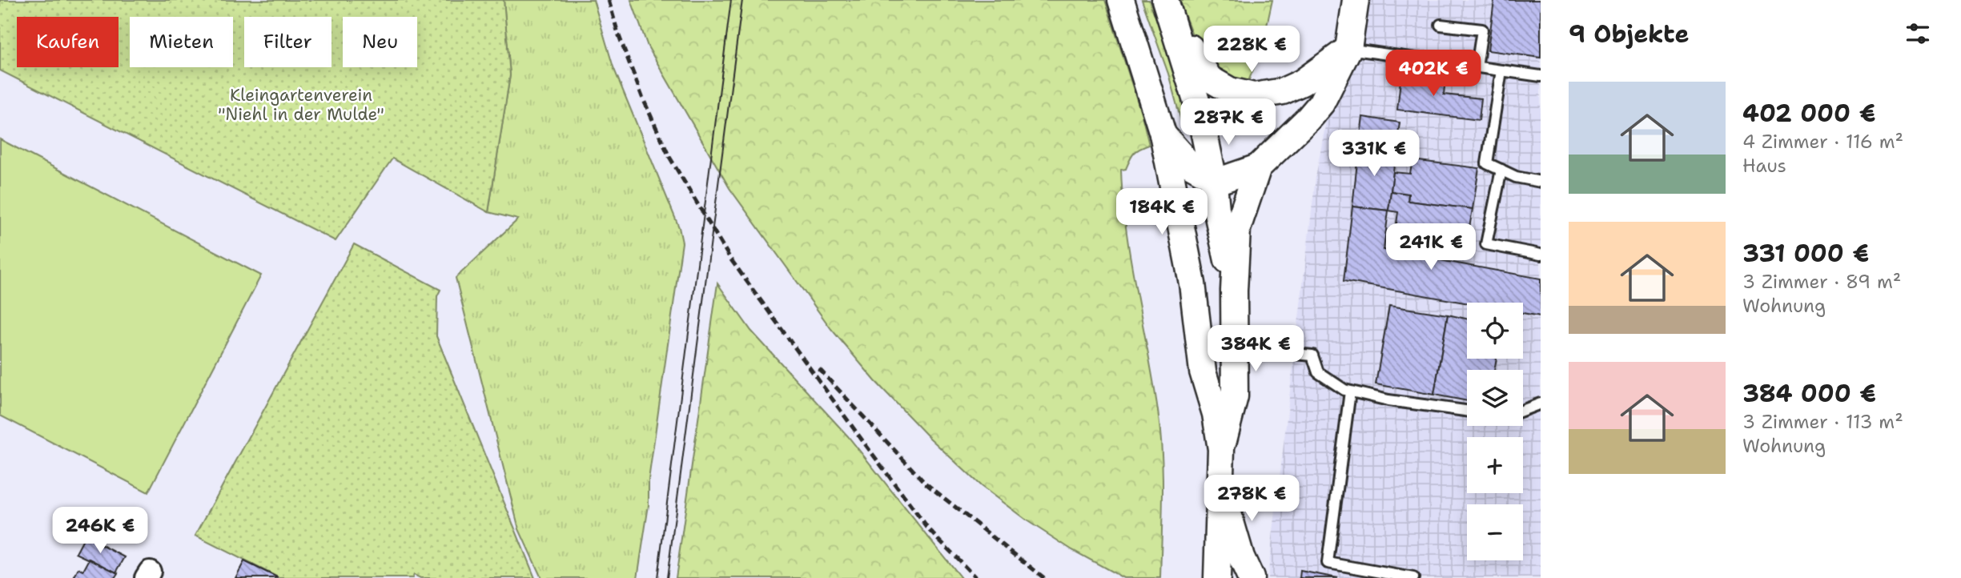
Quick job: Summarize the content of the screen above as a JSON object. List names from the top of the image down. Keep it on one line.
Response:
{"parks":["Kleingartenverein \"Niehl in der Mulde\""],"page":{"heading":"9 Objekte","chip":["Kaufen","Mieten","Filter","Neu"],"price":["228K €","402K €","287K €","331K €","184K €","241K €","384K €","278K €","246K €"],"list":[{"name":"402 000 €","note":"4 Zimmer · 116 m² · Haus"},{"name":"331 000 €","note":"3 Zimmer · 89 m² · Wohnung"},{"name":"384 000 €","note":"3 Zimmer · 113 m² · Wohnung"}],"map_buttons":["+","−"]}}
